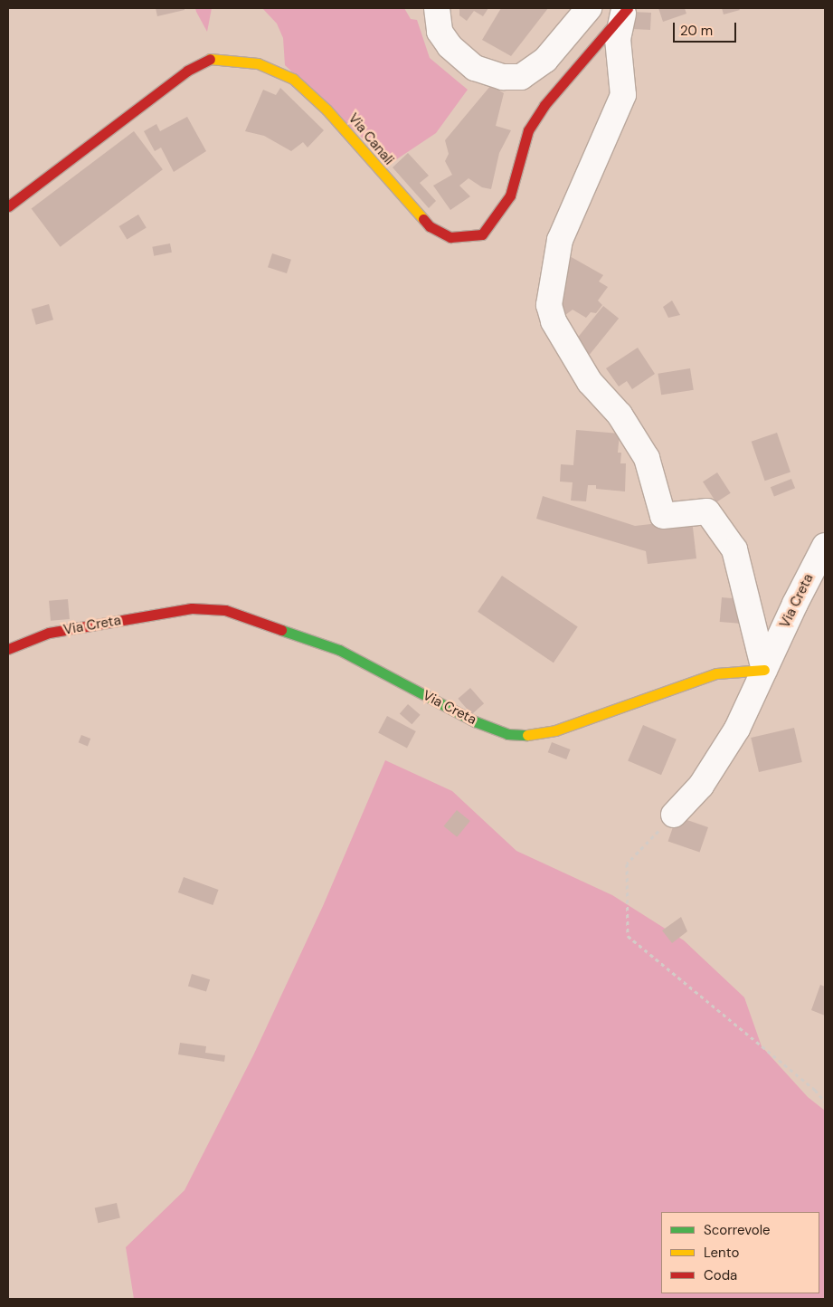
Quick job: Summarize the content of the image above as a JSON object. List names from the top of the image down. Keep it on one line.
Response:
{"streets":{"street":["Via Canali","Via Creta"]},"legend":["Scorrevole","Lento","Coda"],"scale_bar":"20 m"}
